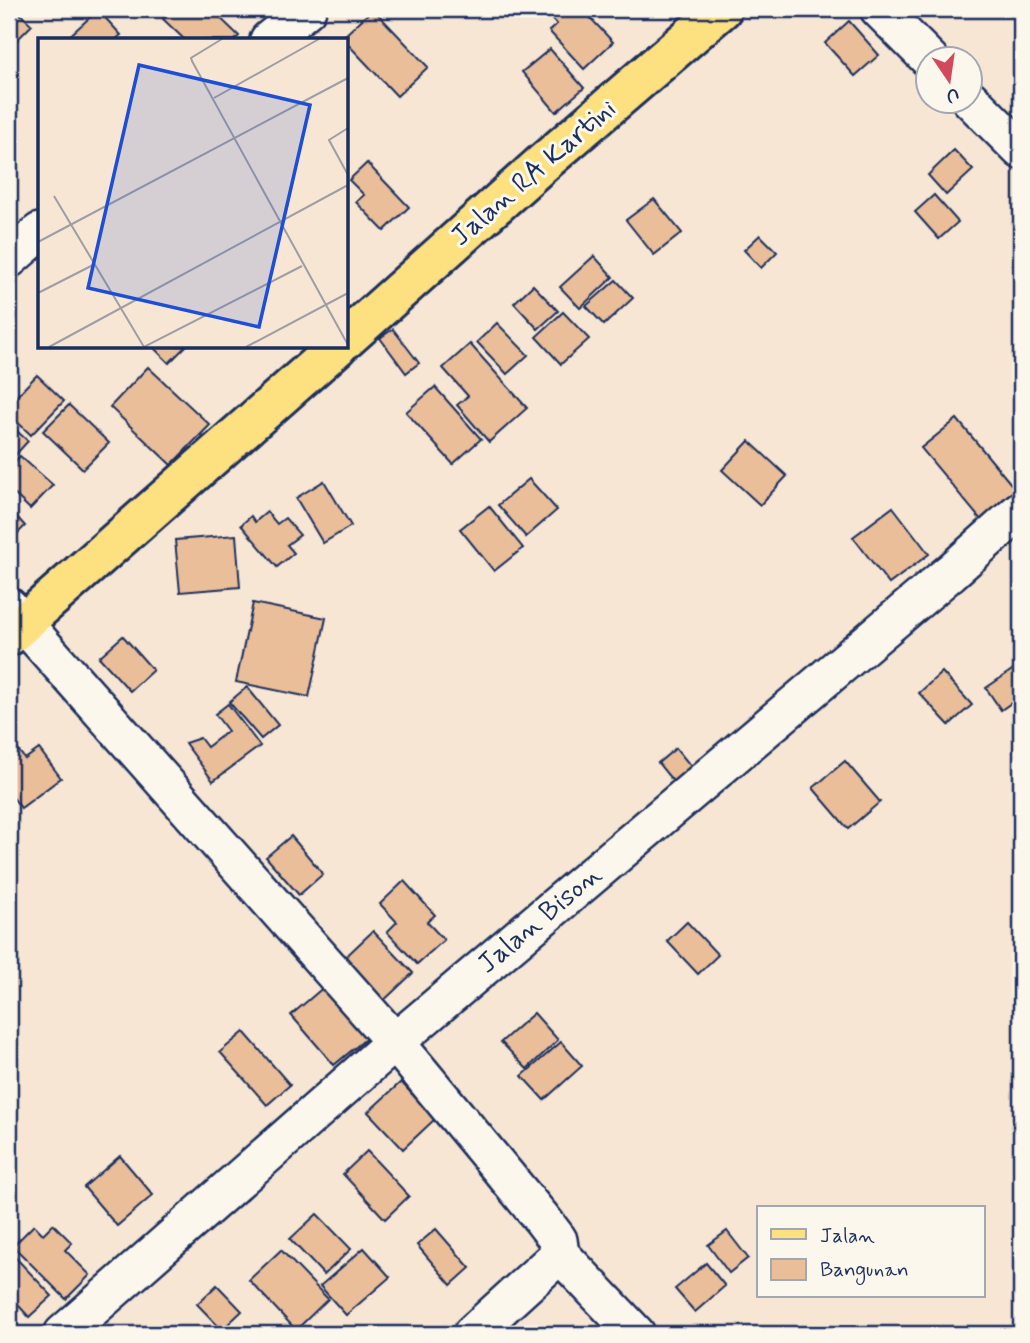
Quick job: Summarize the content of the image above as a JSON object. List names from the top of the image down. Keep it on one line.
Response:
{"streets":{"main road":["Jalan RA Kartini"],"street":["Jalan Bison"]},"legend":["Jalan","Bangunan"],"north":"bottom"}
